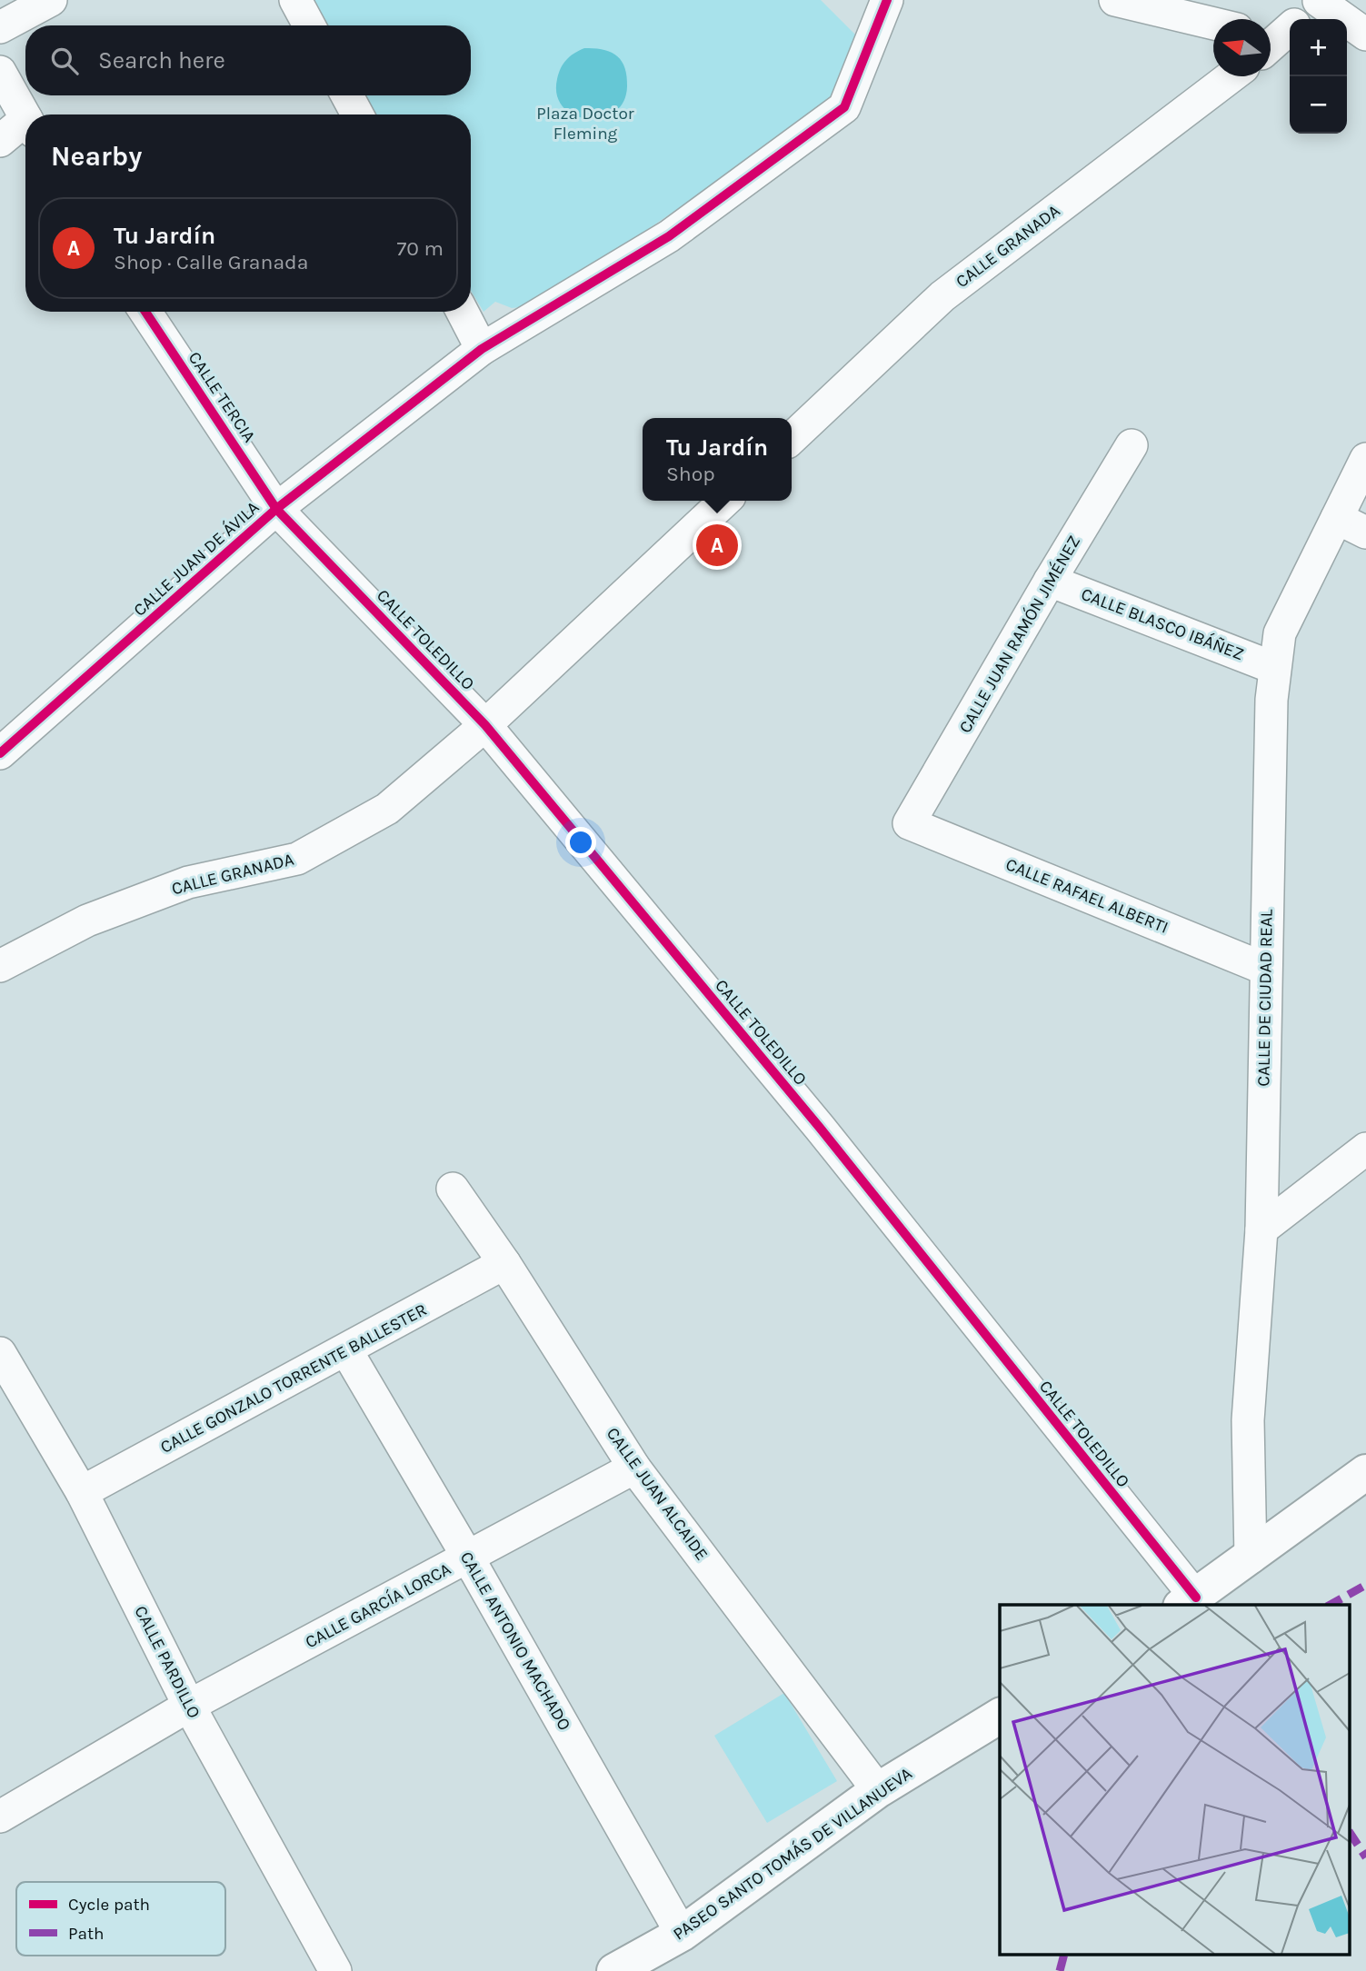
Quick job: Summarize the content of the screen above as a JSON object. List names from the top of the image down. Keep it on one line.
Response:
{"streets":{"street":["CALLE GRANADA","CALLE TERCIA","CALLE JUAN DE ÁVILA","CALLE BLASCO IBÁÑEZ","CALLE JUAN RAMÓN JIMÉNEZ","CALLE TOLEDILLO","CALLE RAFAEL ALBERTI","CALLE DE CIUDAD REAL","CALLE GONZALO TORRENTE BALLESTER","CALLE JUAN ALCAIDE","CALLE GARCÍA LORCA","CALLE ANTONIO MACHADO","CALLE PARDILLO","PASEO SANTO TOMÁS DE VILLANUEVA"]},"crossings":[["CALLE GRANADA","CALLE TOLEDILLO"],["CALLE TERCIA","CALLE JUAN DE ÁVILA"],["CALLE TERCIA","CALLE TOLEDILLO"],["CALLE JUAN DE ÁVILA","CALLE TOLEDILLO"],["CALLE BLASCO IBÁÑEZ","CALLE JUAN RAMÓN JIMÉNEZ"],["CALLE BLASCO IBÁÑEZ","CALLE DE CIUDAD REAL"],["CALLE JUAN RAMÓN JIMÉNEZ","CALLE RAFAEL ALBERTI"],["CALLE RAFAEL ALBERTI","CALLE DE CIUDAD REAL"],["CALLE GONZALO TORRENTE BALLESTER","CALLE JUAN ALCAIDE"],["CALLE GONZALO TORRENTE BALLESTER","CALLE ANTONIO MACHADO"],["CALLE GONZALO TORRENTE BALLESTER","CALLE PARDILLO"],["CALLE JUAN ALCAIDE","CALLE GARCÍA LORCA"],["CALLE JUAN ALCAIDE","PASEO SANTO TOMÁS DE VILLANUEVA"],["CALLE GARCÍA LORCA","CALLE ANTONIO MACHADO"],["CALLE GARCÍA LORCA","CALLE PARDILLO"],["CALLE ANTONIO MACHADO","PASEO SANTO TOMÁS DE VILLANUEVA"]],"parks":["Plaza Doctor Fleming"],"legend":["Cycle path","Path"],"north":"left","page":{"map_buttons":["+","−"],"search":"Search here","heading":"Nearby","list":[{"mark":"A","name":"Tu Jardín","note":"Shop · Calle Granada","value":"70 m"}],"popup":["Tu Jardín","Shop"],"pins":"A"}}
